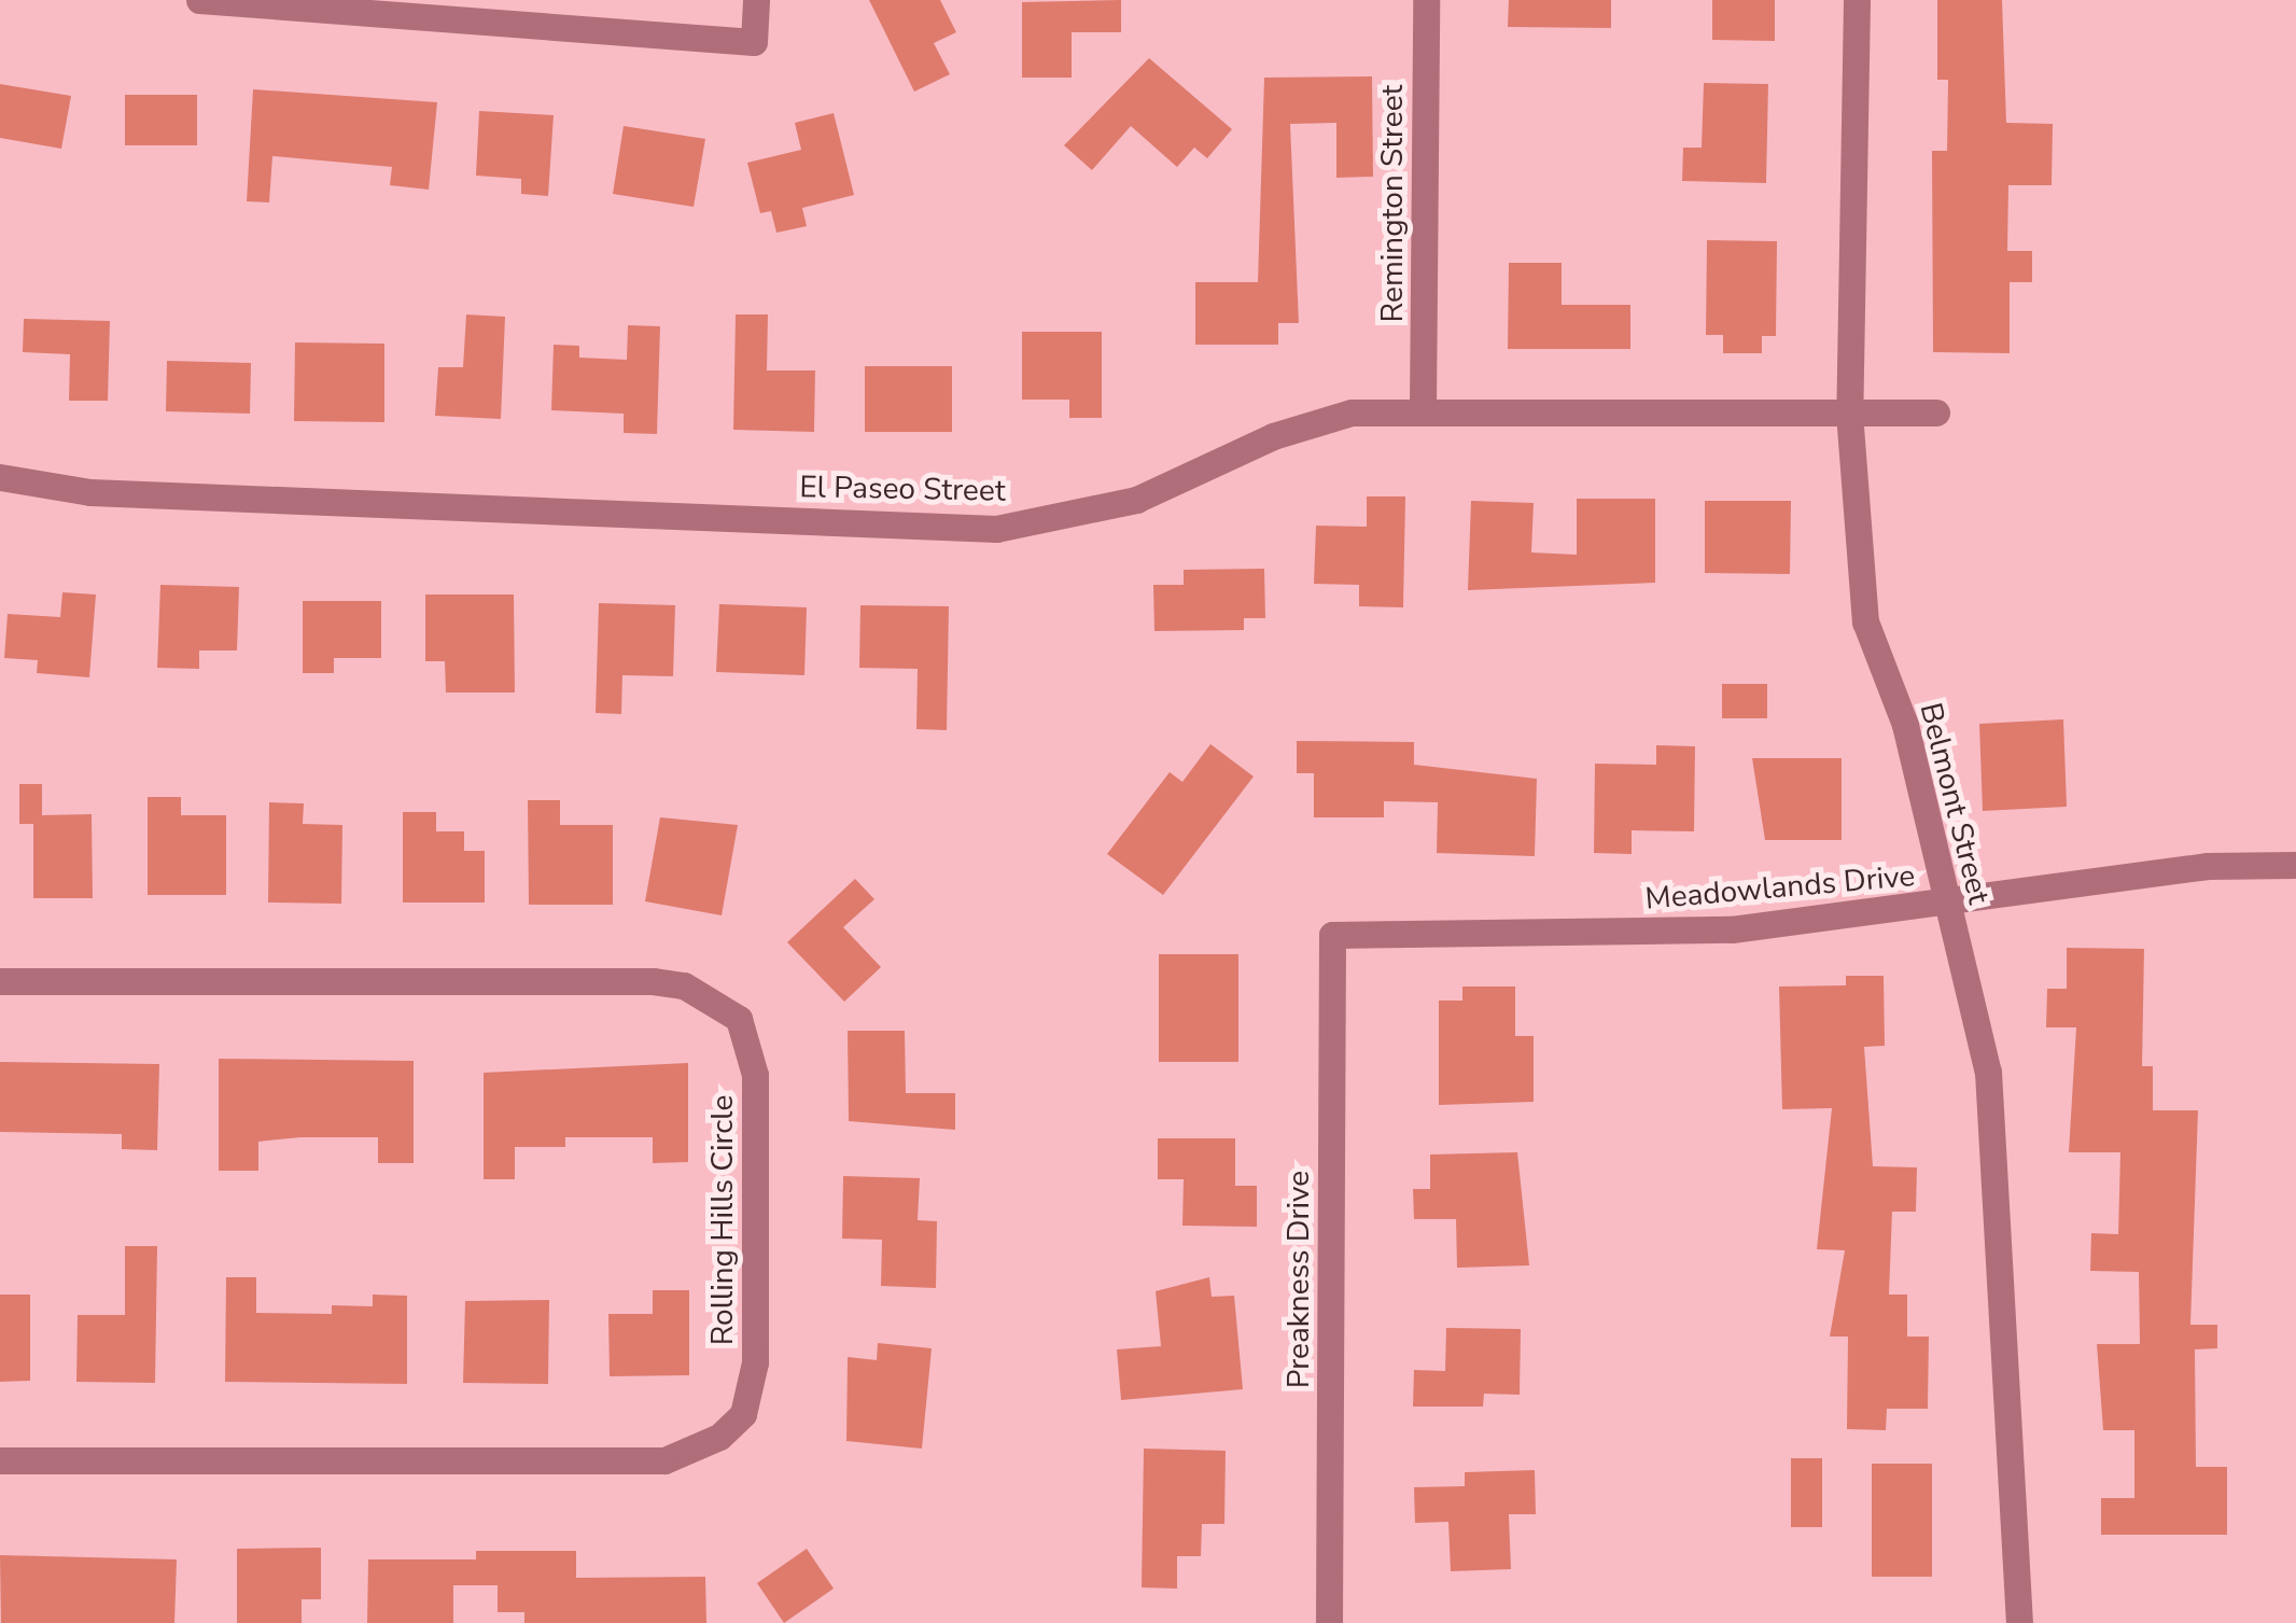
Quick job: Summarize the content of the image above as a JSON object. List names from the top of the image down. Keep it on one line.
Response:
{"streets":{"street":["Remington Street","El Paseo Street","Belmont Street","Meadowlands Drive","Rolling Hills Circle","Preakness Drive"]},"crossings":[["Remington Street","El Paseo Street"],["El Paseo Street","Belmont Street"],["Belmont Street","Meadowlands Drive"],["Meadowlands Drive","Preakness Drive"]]}
